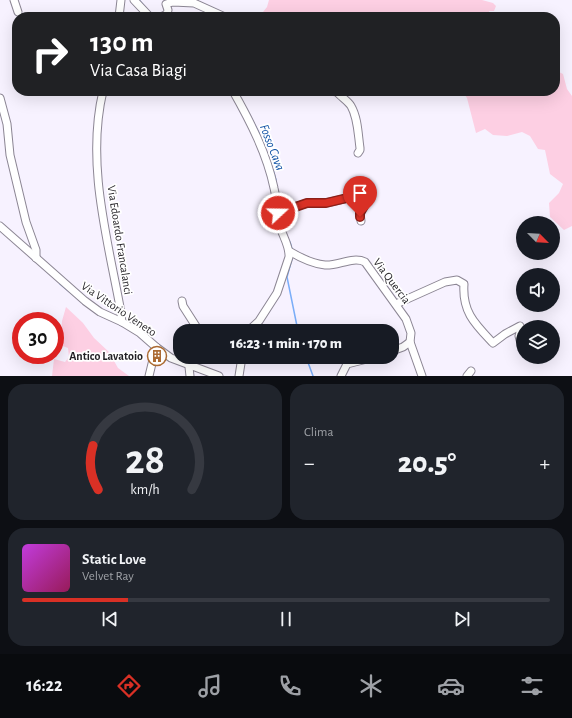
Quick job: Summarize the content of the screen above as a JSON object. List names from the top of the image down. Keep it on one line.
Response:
{"streets":{"street":["Via Edoardo Francalanci","Via Quercia","Via Vittorio Veneto"]},"crossings":[["Via Edoardo Francalanci","Via Vittorio Veneto"]],"water":["Fosso Cava"],"places":{"building":["Antico Lavatoio"]},"north":"bottom right","page":{"turn":["130 m","Via Casa Biagi"],"limit":"30","trip":"16:23 · 1 min · 170 m","tile":"Clima","heat":["−","20.5°","+"],"song":["Static Love","Velvet Ray"],"tabs":"16:22","gauge":["28","km/h"]}}
